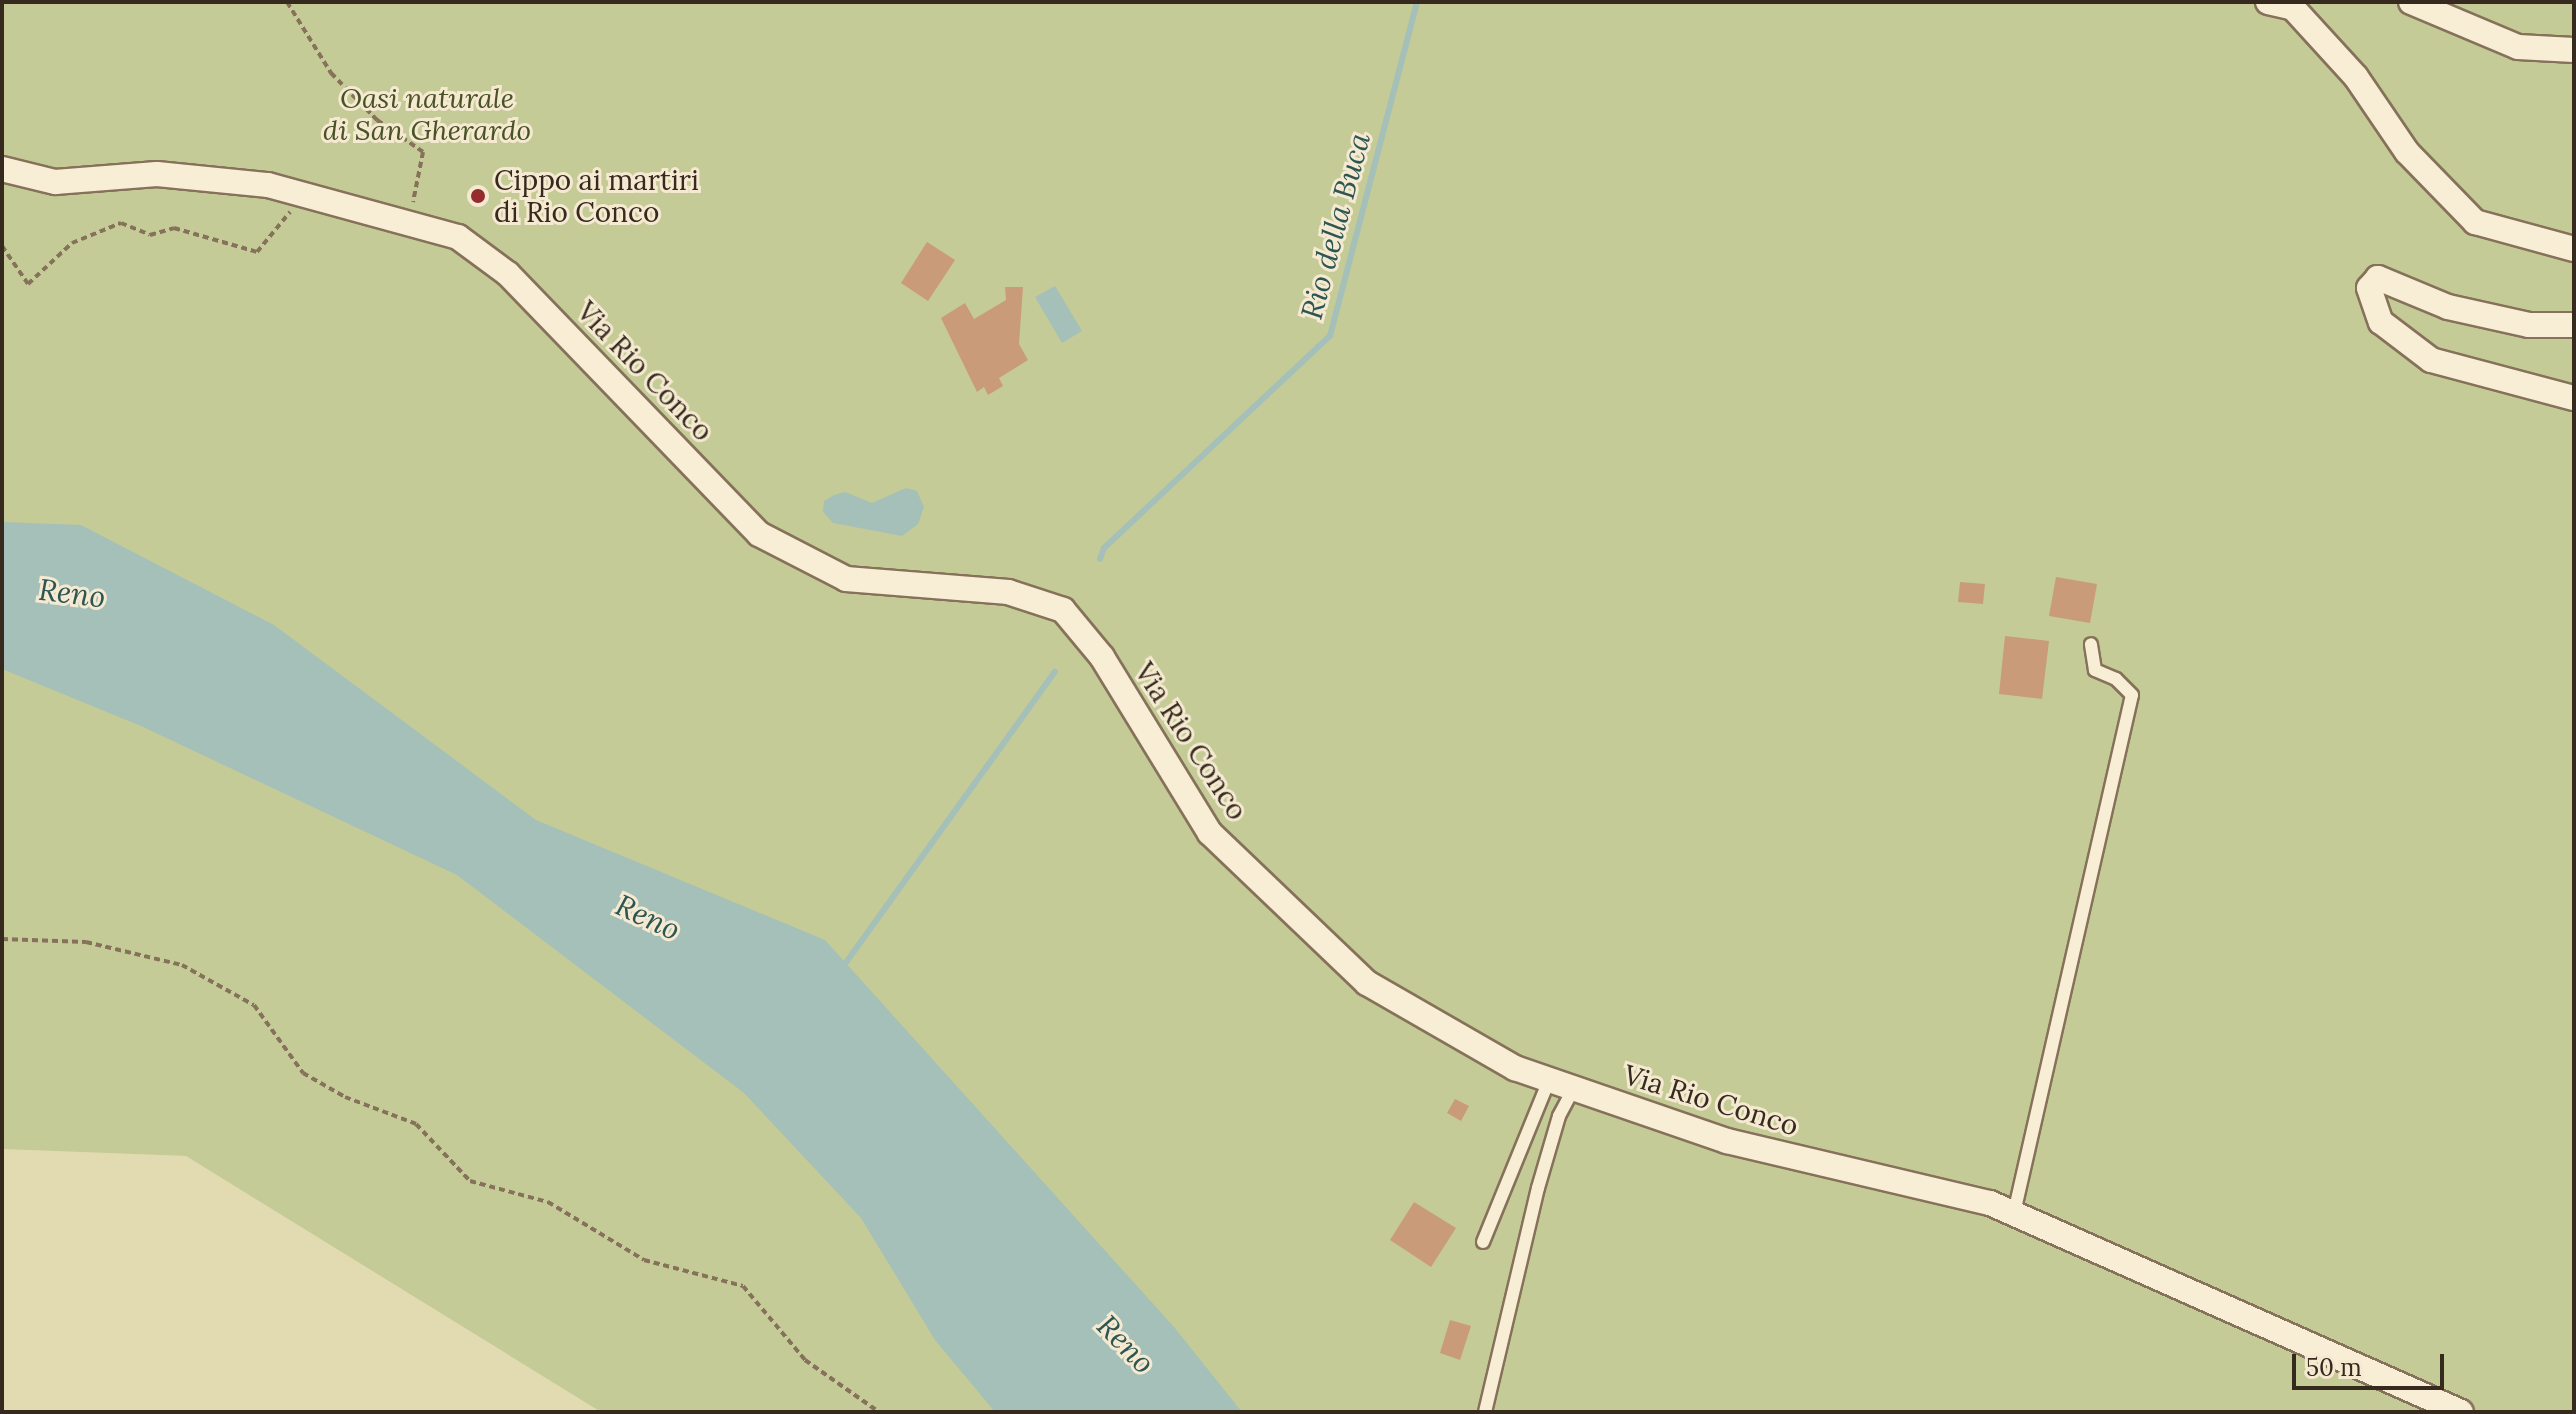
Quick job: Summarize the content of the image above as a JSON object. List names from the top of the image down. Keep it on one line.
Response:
{"streets":{"street":["Via Rio Conco"]},"water":["Rio della Buca","Reno"],"parks":["Oasi naturale di San Gherardo"],"places":["Cippo ai martiri di Rio Conco"],"scale_bar":"50 m"}
